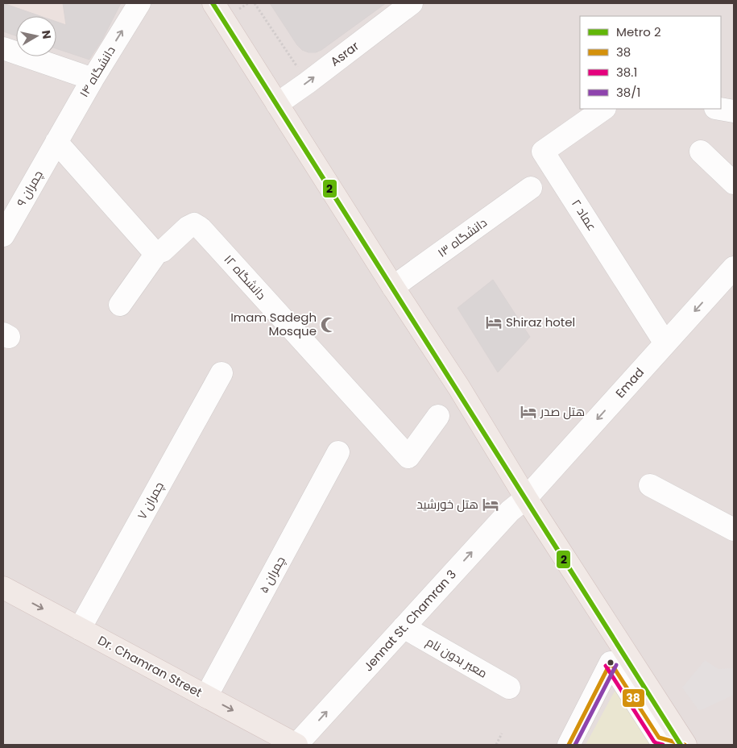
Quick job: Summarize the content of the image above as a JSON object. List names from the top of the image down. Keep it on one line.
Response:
{"streets":{"main road":["Dr. Chamran Street"],"street":["Asrar","دانشگاه ۱۴","چمران ۹","عماد ۲","دانشگاه ۱۳","دانشگاه ۱۲","Emad","چمران ۷","چمران ۵","Jennat St. Chamran 3","معبر بدون نام"]},"crossings":[["دانشگاه ۱۴","چمران ۹"],["عماد ۲","Emad"],["Emad","Jennat St. Chamran 3"],["چمران ۷","Dr. Chamran Street"],["چمران ۵","Dr. Chamran Street"],["Jennat St. Chamran 3","معبر بدون نام"],["Jennat St. Chamran 3","Dr. Chamran Street"]],"one_way":["Asrar","دانشگاه ۱۴","Emad","Jennat St. Chamran 3","Dr. Chamran Street"],"places":{"hotel":["Shiraz hotel","هتل صدر","هتل خورشید"],"mosque":["Imam Sadegh Mosque"]},"lines":["metro line 2","transit line 38","transit line 38/1","transit line 38.1"],"legend":["Metro 2","38","38.1","38/1"],"north":"right"}
